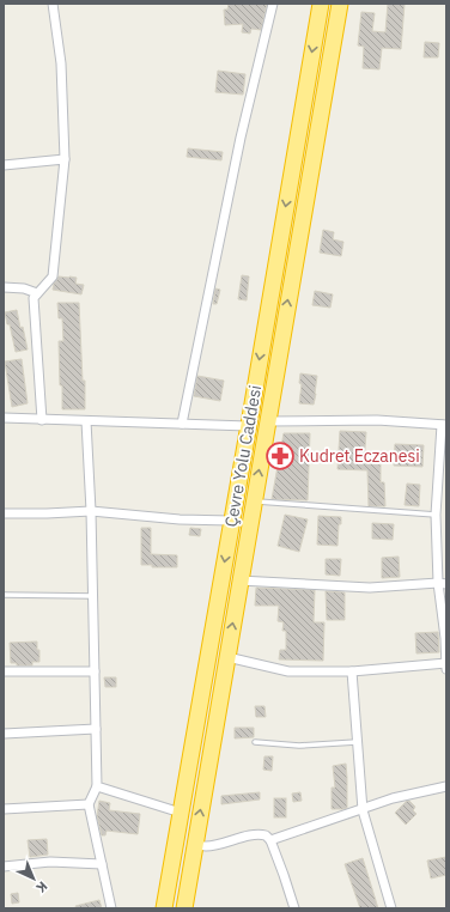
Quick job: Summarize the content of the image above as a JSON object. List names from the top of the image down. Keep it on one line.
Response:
{"streets":{"highway":["Çevre Yolu Caddesi"]},"places":{"pharmacy":["Kudret Eczanesi"]},"north":"bottom right"}
